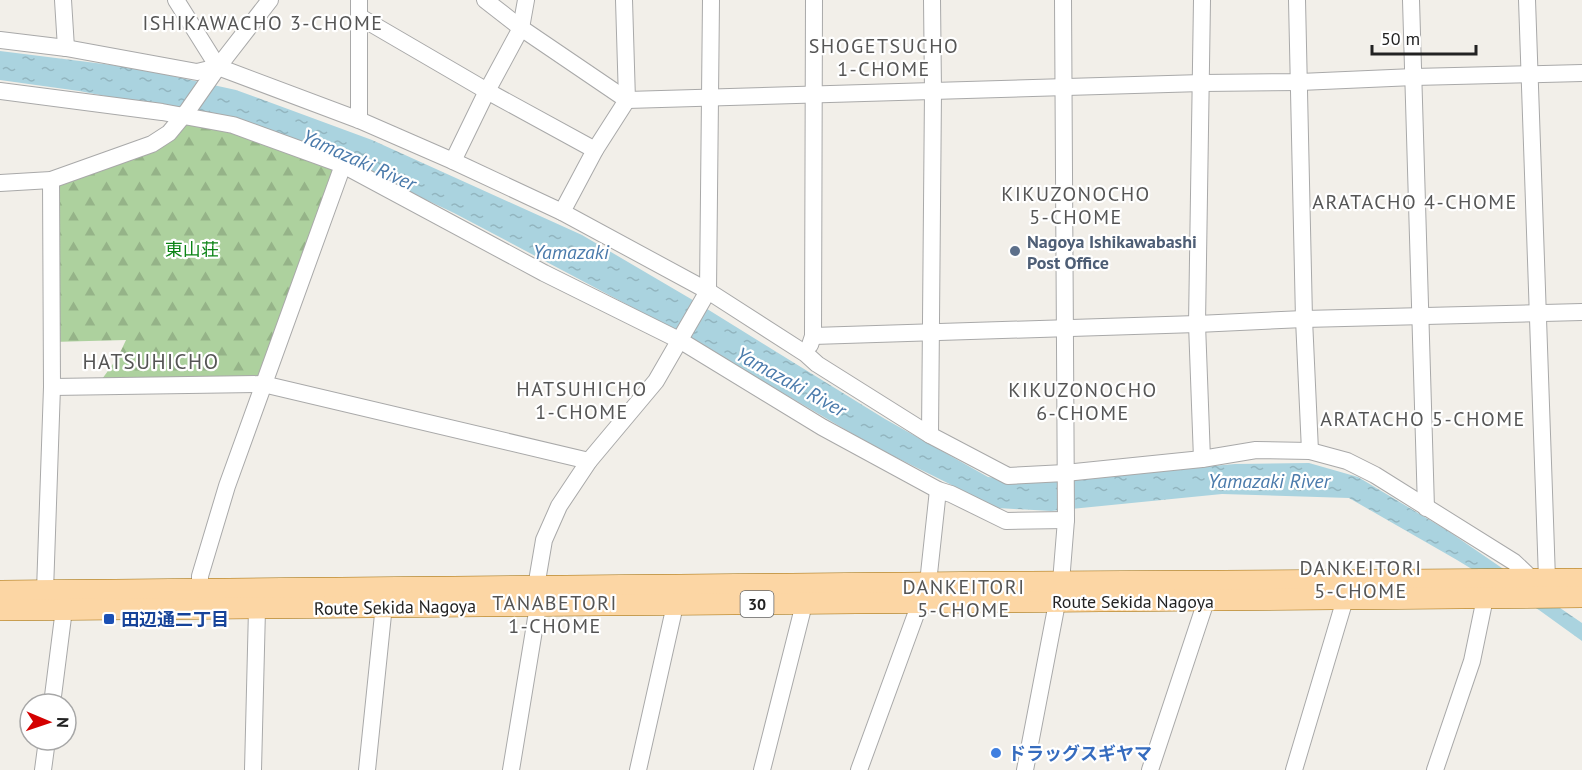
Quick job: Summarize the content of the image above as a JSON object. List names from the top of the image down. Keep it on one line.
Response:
{"streets":{"main road":["Route Sekida Nagoya","30"]},"districts":["ISHIKAWACHO 3-CHOME","SHOGETSUCHO 1-CHOME","KIKUZONOCHO 5-CHOME","ARATACHO 4-CHOME","HATSUHICHO","HATSUHICHO 1-CHOME","KIKUZONOCHO 6-CHOME","ARATACHO 5-CHOME","DANKEITORI 5-CHOME","DANKEITORI 5-CHOME","TANABETORI 1-CHOME"],"water":["Yamazaki River","Yamazaki"],"parks":["東山荘"],"places":{"other":["Nagoya Ishikawabashi Post Office","ドラッグスギヤマ"],"transit":["田辺通二丁目"]},"scale_bar":"50 m","north":"right"}
